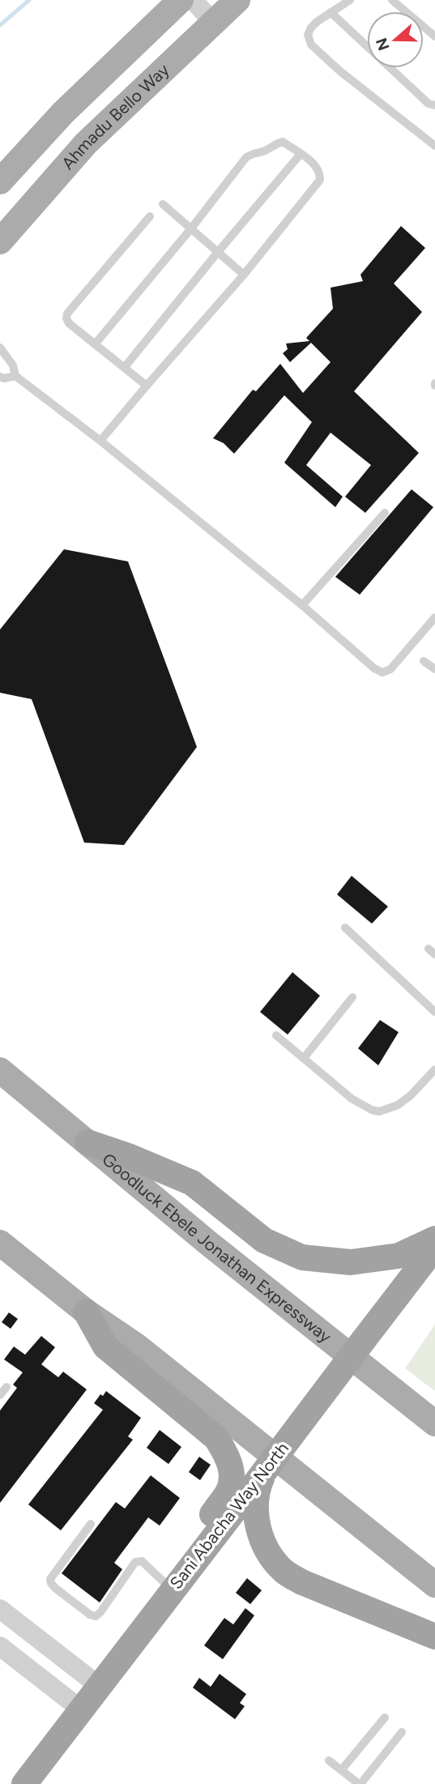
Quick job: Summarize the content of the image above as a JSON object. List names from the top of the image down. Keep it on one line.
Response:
{"streets":{"highway":["Sani Abacha Way North"],"main road":["Ahmadu Bello Way","Goodluck Ebele Jonathan Expressway"]},"north":"left"}
